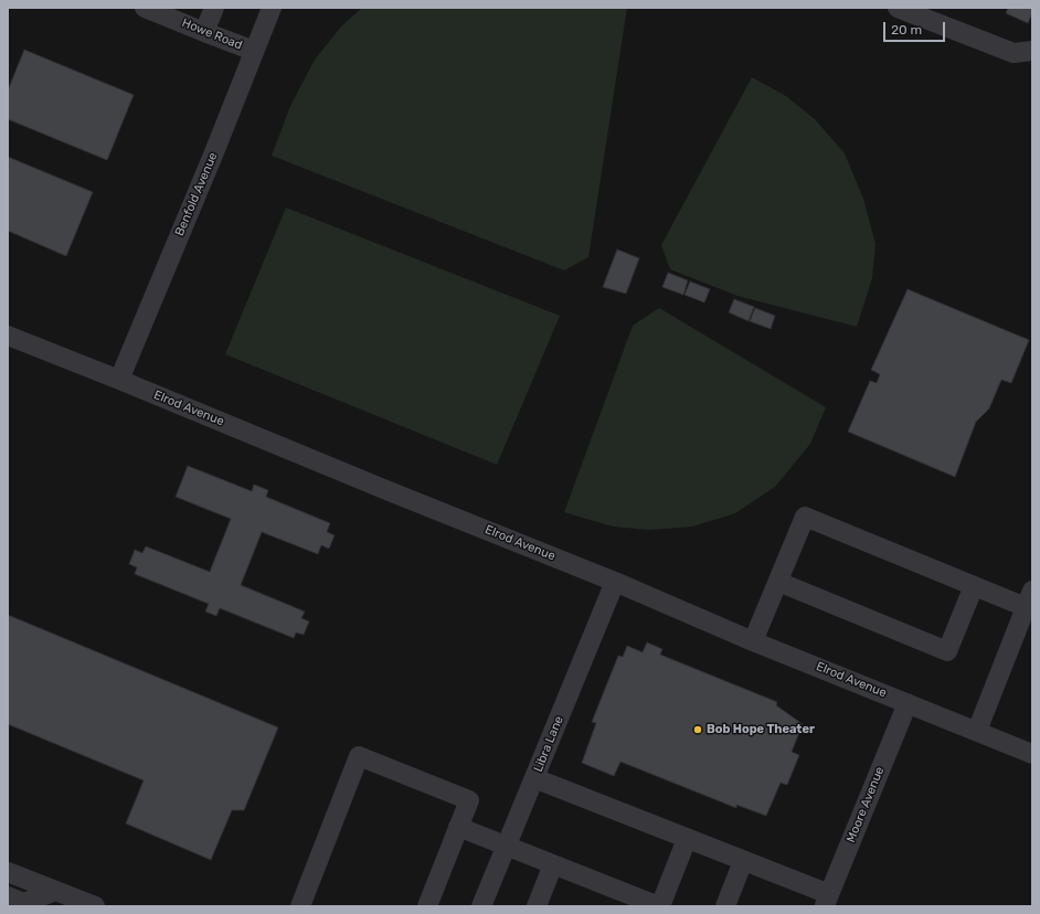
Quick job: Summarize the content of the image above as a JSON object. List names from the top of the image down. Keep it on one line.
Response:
{"streets":{"street":["Howe Road","Benfold Avenue","Elrod Avenue","Libra Lane","Moore Avenue"]},"crossings":[["Howe Road","Benfold Avenue"],["Benfold Avenue","Elrod Avenue"],["Elrod Avenue","Libra Lane"],["Elrod Avenue","Moore Avenue"]],"places":["Bob Hope Theater"],"scale_bar":"20 m"}
